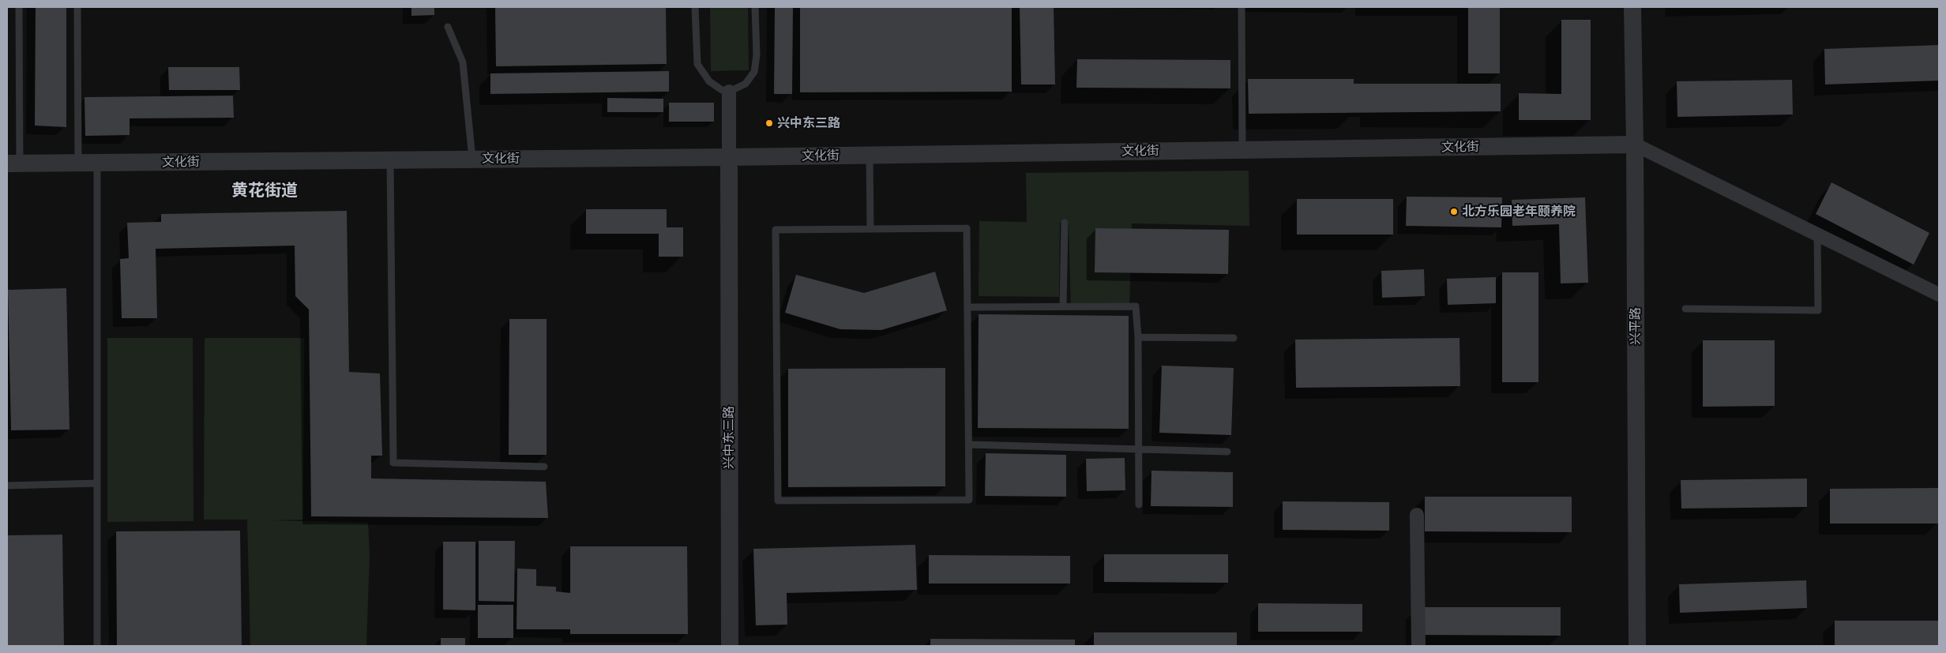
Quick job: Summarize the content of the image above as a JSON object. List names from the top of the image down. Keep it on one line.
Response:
{"streets":{"street":["文化街","兴平路","兴中东三路"]},"crossings":[["文化街","兴平路"],["文化街","兴中东三路"]],"districts":["黄花街道"],"places":["兴中东三路","北方乐园老年颐养院"]}
